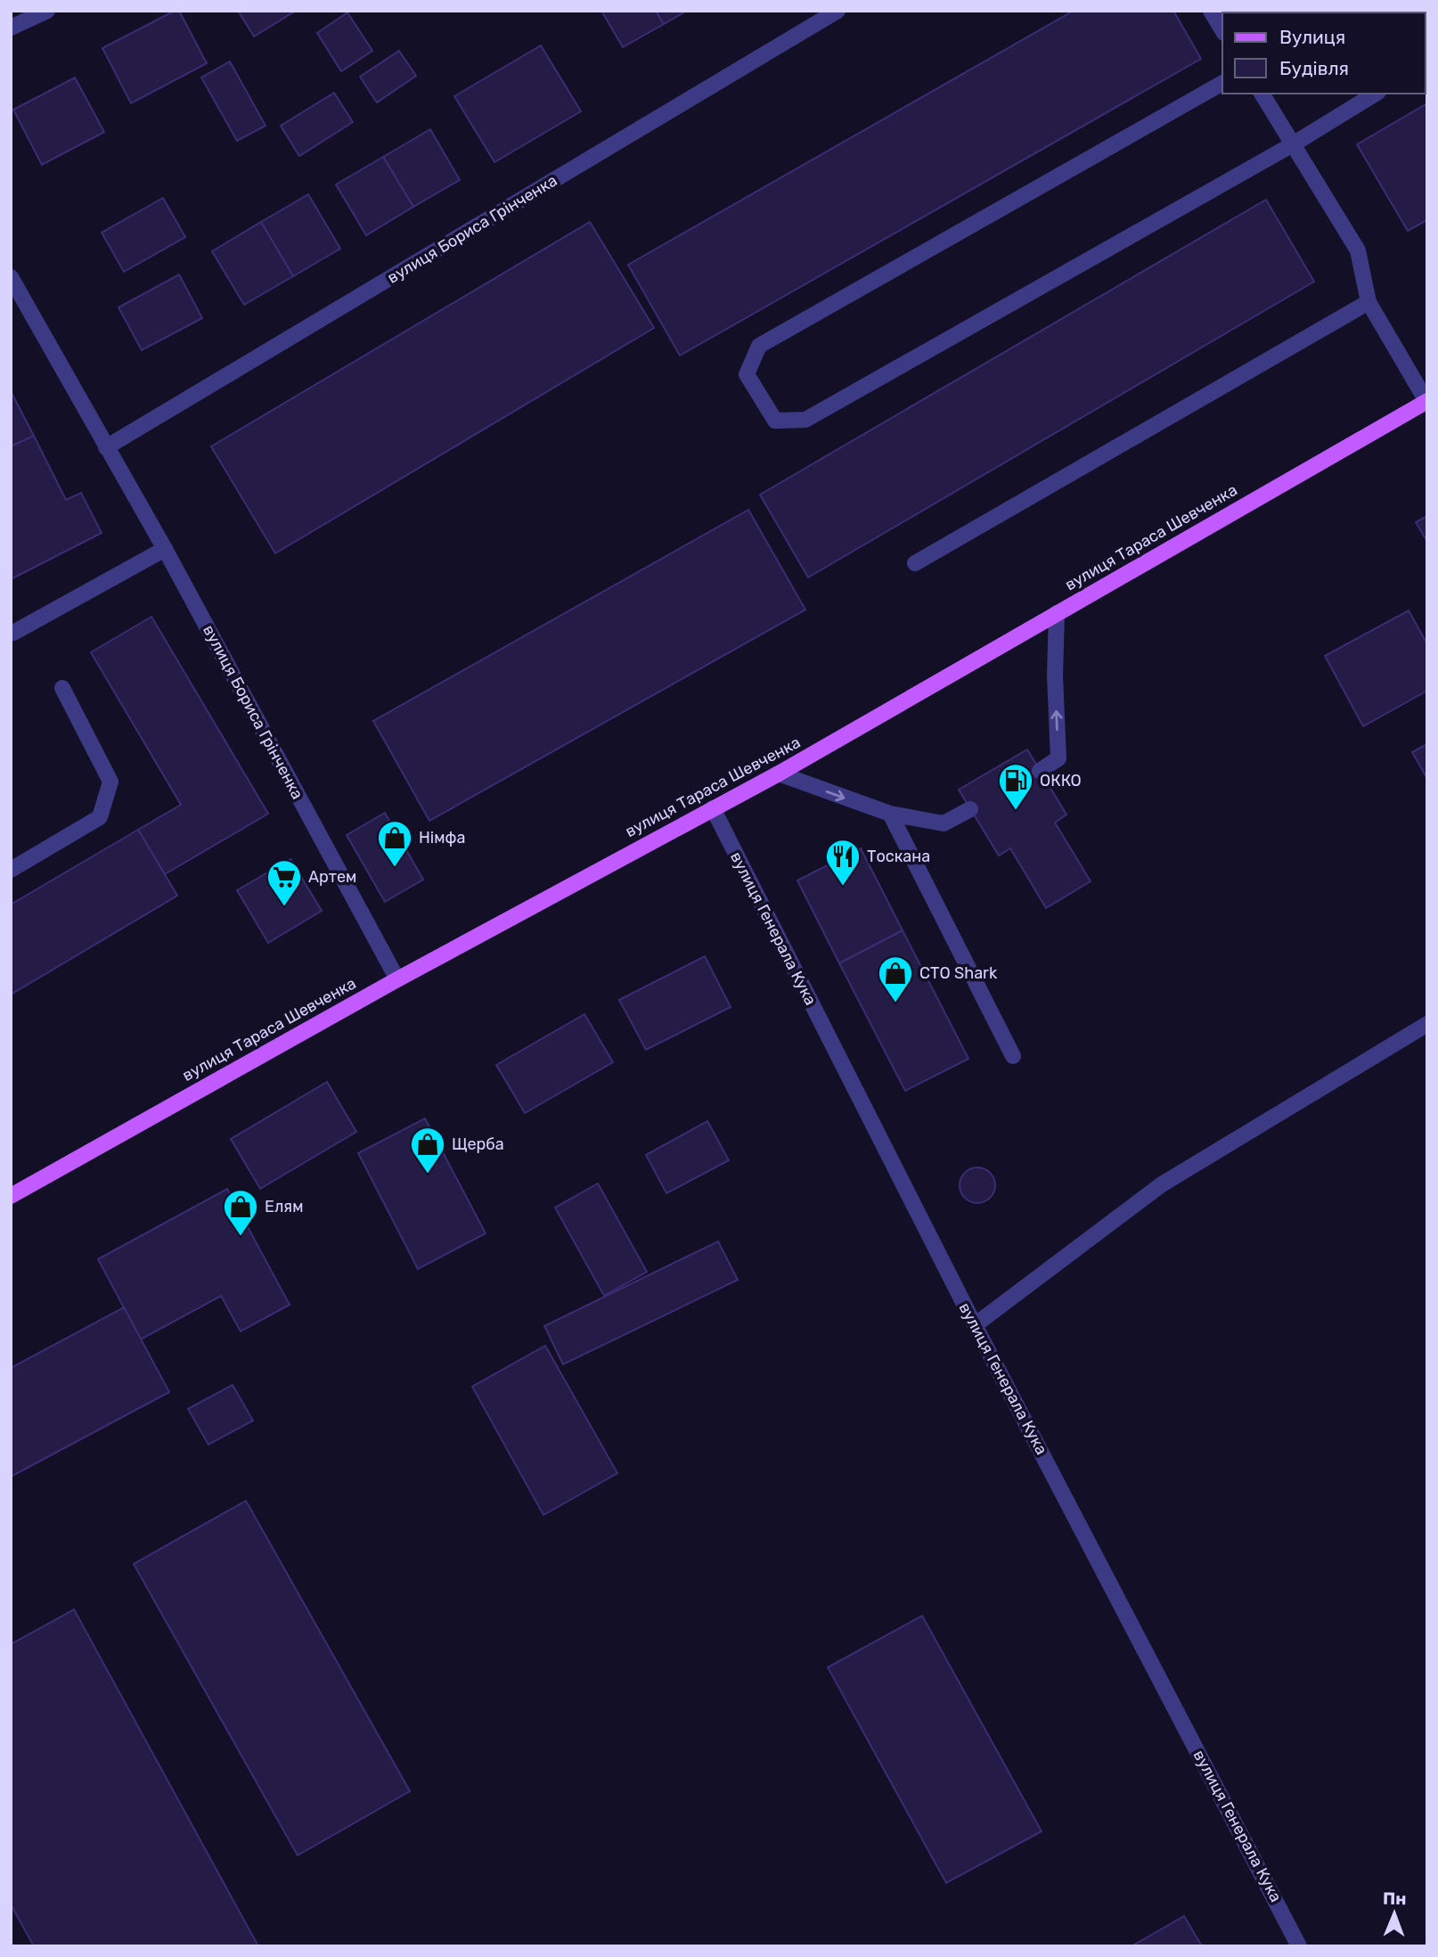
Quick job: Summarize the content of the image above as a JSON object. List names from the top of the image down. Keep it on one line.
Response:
{"streets":{"main road":["вулиця Тараса Шевченка"],"street":["вулиця Бориса Грінченка","вулиця Генерала Кука"]},"crossings":[["вулиця Бориса Грінченка","вулиця Тараса Шевченка"],["вулиця Тараса Шевченка","вулиця Генерала Кука"]],"places":{"fuel station":["ОККО"],"shop":["Німфа","СТО Shark","Щерба","Елям"],"restaurant":["Тоскана"],"supermarket":["Артем"]},"legend":["Вулиця","Будівля"],"north":"top"}
